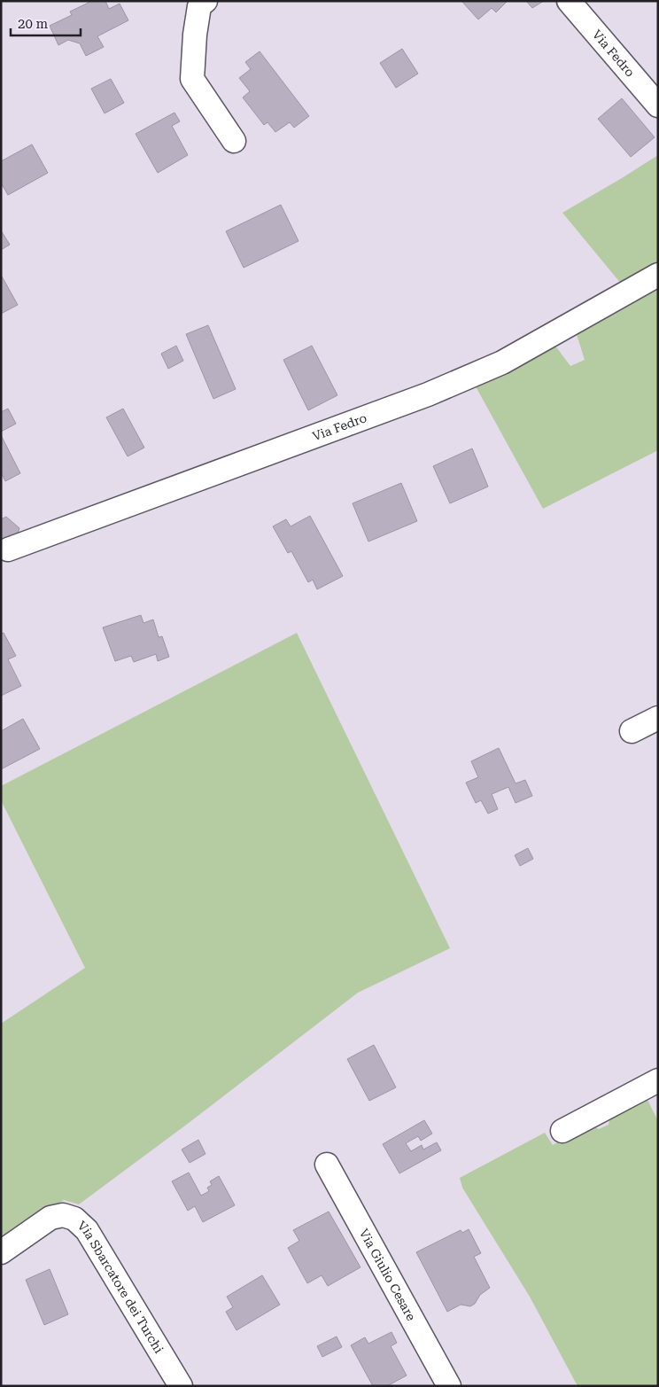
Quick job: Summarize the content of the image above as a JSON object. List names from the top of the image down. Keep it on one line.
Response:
{"streets":{"street":["Via Fedro","Via Giulio Cesare","Via Sbarcatore dei Turchi"]},"scale_bar":"20 m"}
